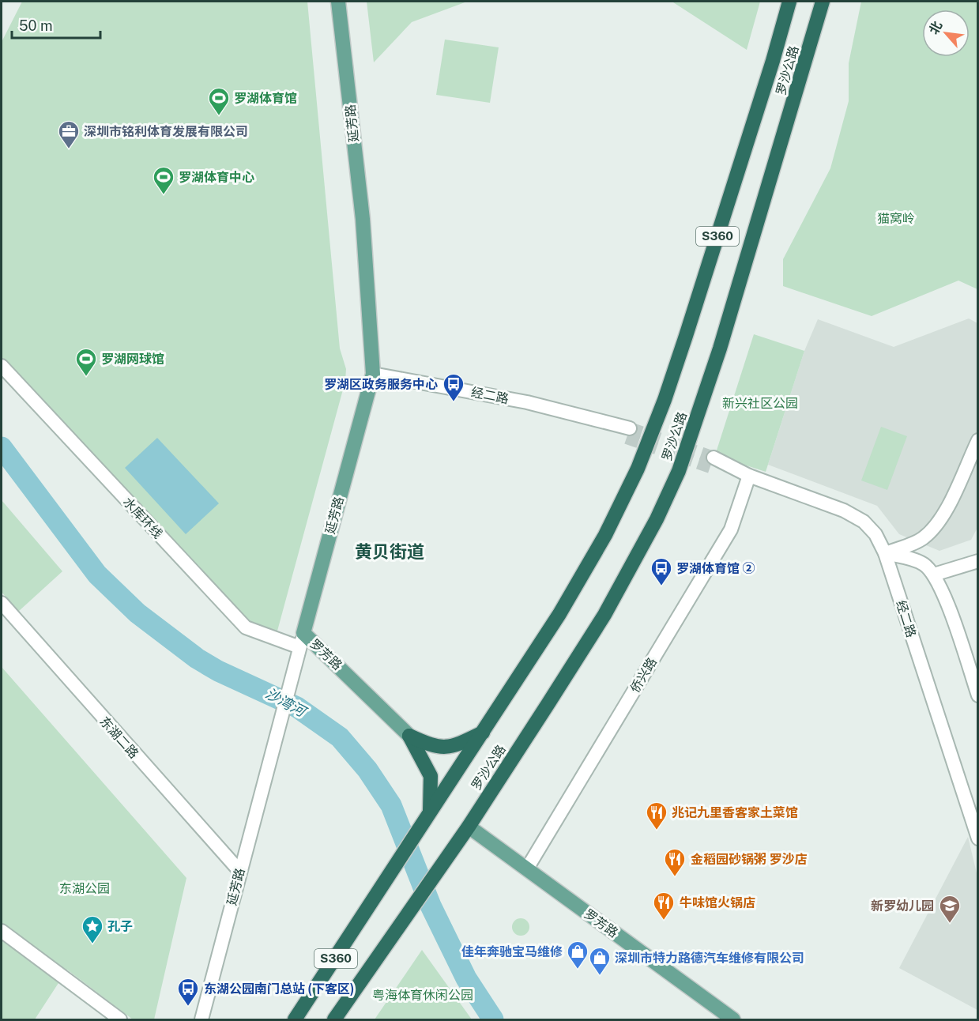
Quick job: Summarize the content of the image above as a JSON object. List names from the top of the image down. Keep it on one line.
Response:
{"streets":{"highway":["罗沙公路","S360"],"main road":["延芳路","罗芳路"],"street":["经二路","水库环线","侨兴路","东湖二路"]},"crossings":[["罗沙公路","S360"],["罗沙公路","罗芳路"],["延芳路","经二路"],["延芳路","水库环线"],["延芳路","罗芳路"],["延芳路","东湖二路"],["经二路","侨兴路"],["水库环线","罗芳路"],["罗芳路","侨兴路"]],"districts":["黄贝街道"],"water":["沙湾河"],"parks":["猫窝岭","新兴社区公园","东湖公园","粤海体育休闲公园"],"places":{"sports":["罗湖体育馆","罗湖体育中心","罗湖网球馆"],"office":["深圳市铭利体育发展有限公司"],"bus stop":["罗湖区政务服务中心","罗湖体育馆 ②","东湖公园南门总站 (下客区)"],"restaurant":["兆记九里香客家土菜馆","金稻园砂锅粥 罗沙店","牛味馆火锅店"],"school or university":["新罗幼儿园"],"place":["孔子"],"shop":["佳年奔驰宝马维修","深圳市特力路德汽车维修有限公司"]},"scale_bar":"50 m","north":"top left"}
